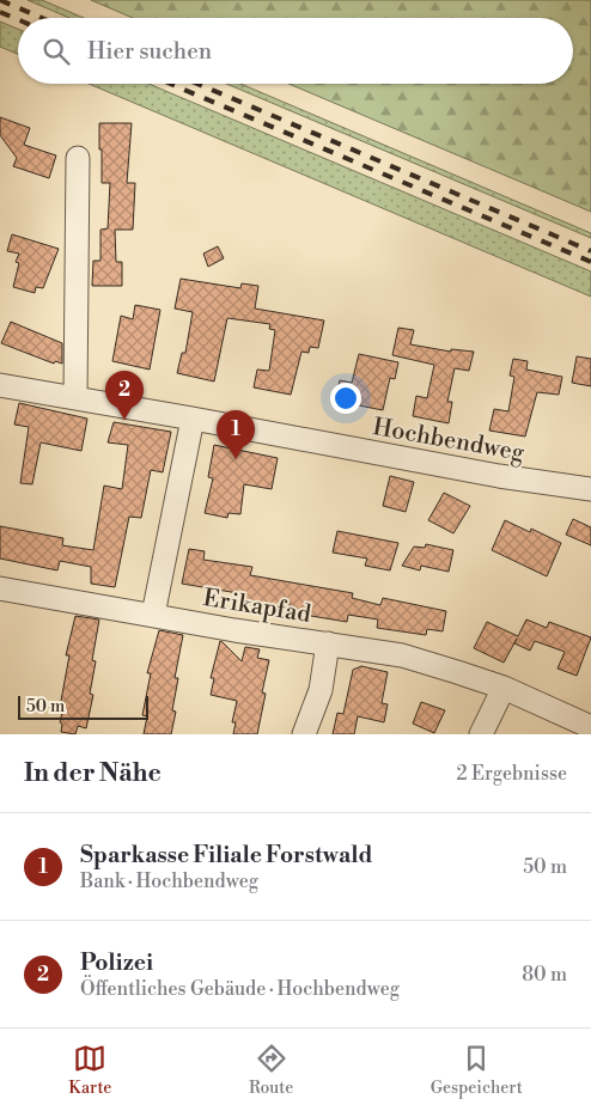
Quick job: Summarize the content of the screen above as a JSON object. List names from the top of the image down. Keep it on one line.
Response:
{"streets":{"street":["Hochbendweg","Erikapfad"]},"scale_bar":"50 m","page":{"search":"Hier suchen","pins":["2","1"],"scale":"50 m","heading":["In der Nähe","2 Ergebnisse"],"list":[{"mark":"1","name":"Sparkasse Filiale Forstwald","note":"Bank · Hochbendweg","value":"50 m"},{"mark":"2","name":"Polizei","note":"Öffentliches Gebäude · Hochbendweg","value":"80 m"}],"nav":["Karte","Route","Gespeichert"]}}
